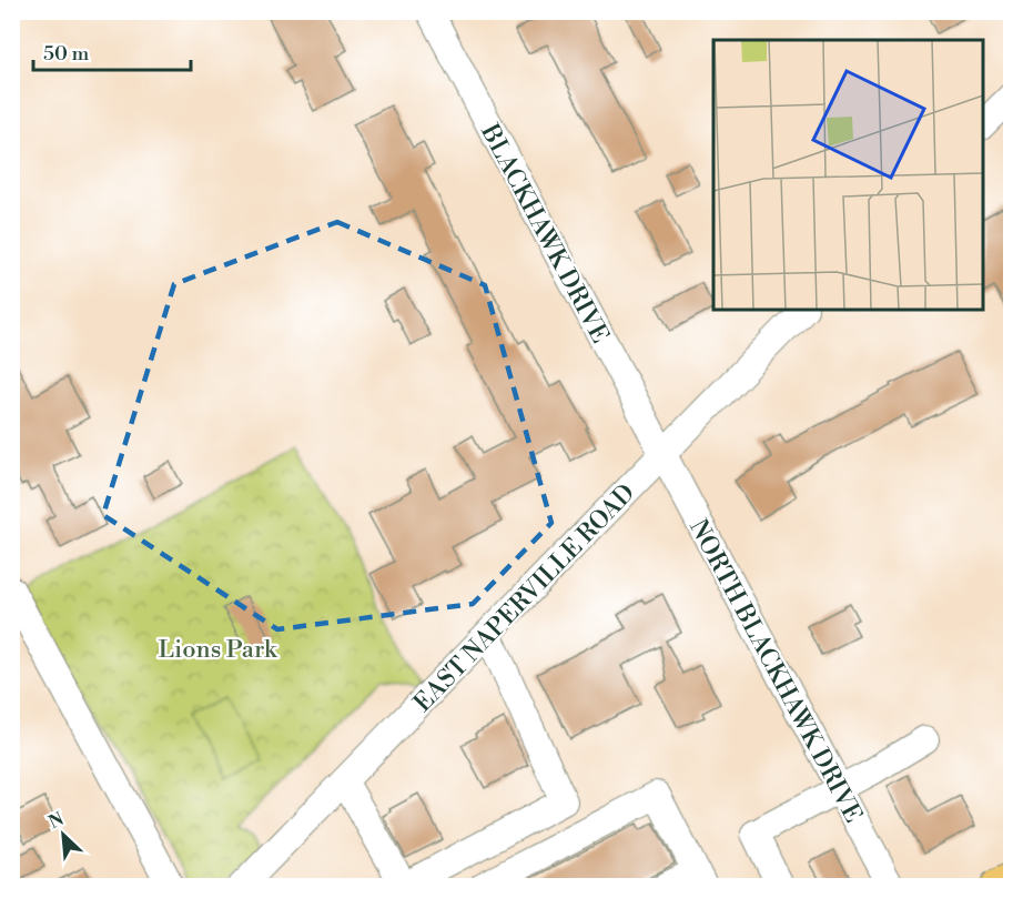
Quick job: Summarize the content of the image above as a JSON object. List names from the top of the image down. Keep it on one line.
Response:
{"streets":{"street":["BLACKHAWK DRIVE","EAST NAPERVILLE ROAD","NORTH BLACKHAWK DRIVE"]},"crossings":[["BLACKHAWK DRIVE","EAST NAPERVILLE ROAD"],["BLACKHAWK DRIVE","NORTH BLACKHAWK DRIVE"],["EAST NAPERVILLE ROAD","NORTH BLACKHAWK DRIVE"]],"parks":["Lions Park"],"scale_bar":"50 m","north":"top left"}
